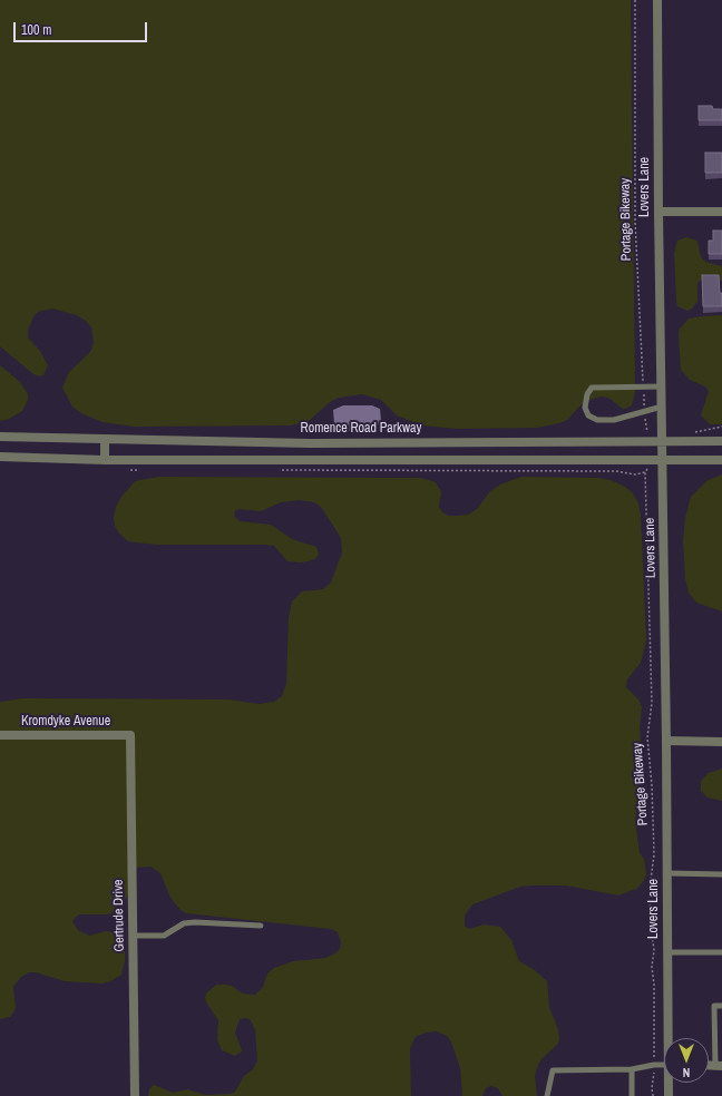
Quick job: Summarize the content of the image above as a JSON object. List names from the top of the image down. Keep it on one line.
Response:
{"streets":{"street":["Lovers Lane","Romence Road Parkway","Kromdyke Avenue","Gertrude Drive"],"path":["Portage Bikeway"]},"crossings":[["Lovers Lane","Romence Road Parkway"],["Kromdyke Avenue","Gertrude Drive"]],"scale_bar":"100 m","north":"bottom"}
